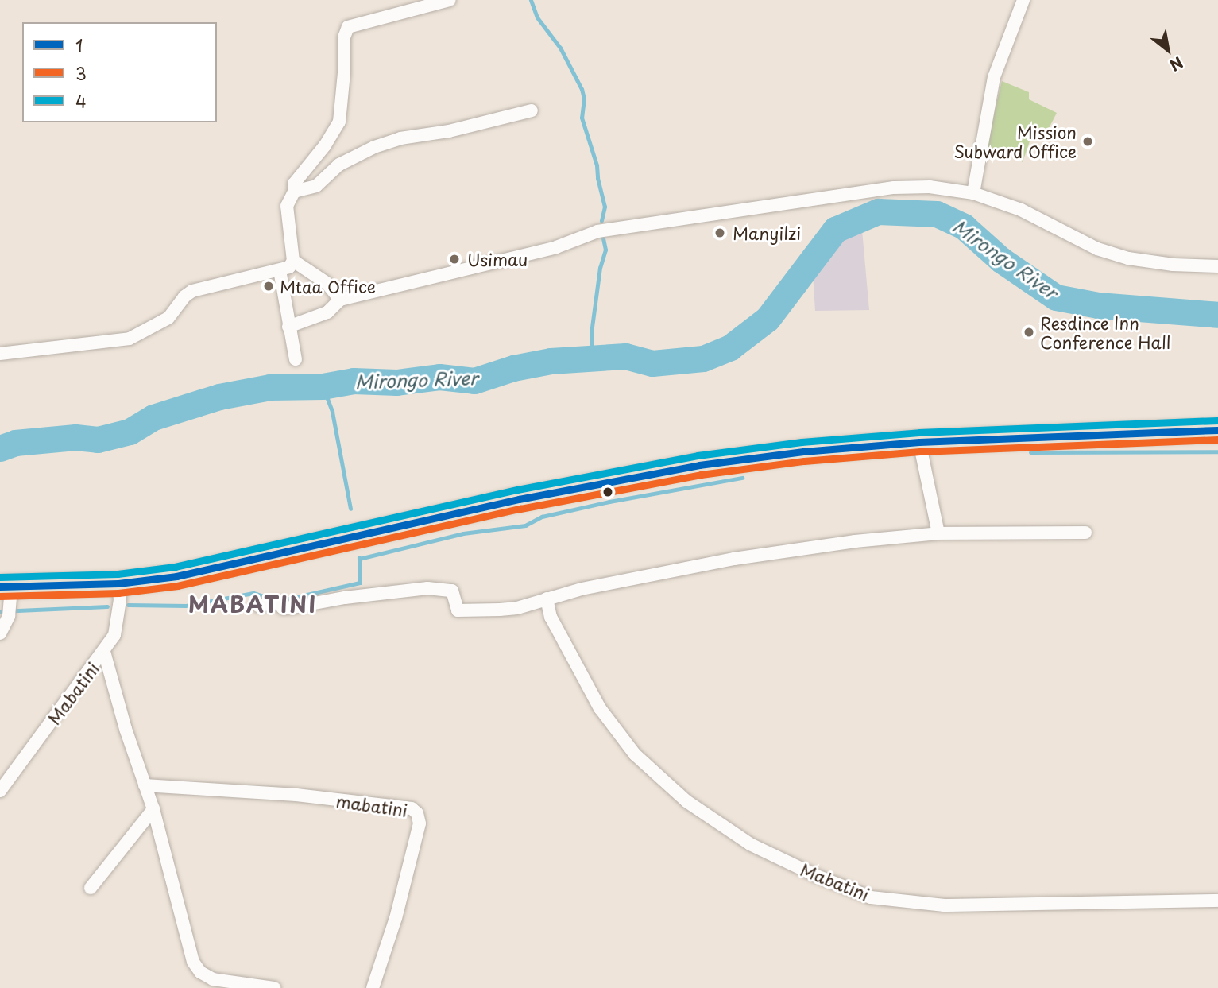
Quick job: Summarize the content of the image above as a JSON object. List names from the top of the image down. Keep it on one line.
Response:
{"streets":{"street":["Mabatini","mabatini"]},"districts":["MABATINI"],"water":["Mirongo River"],"places":["Mission Subward Office","Manyilzi","Usimau","Mtaa Office","Resdince Inn Conference Hall"],"lines":["transit line 4","transit line 1","transit line 3"],"legend":["1","3","4"],"north":"bottom right"}
